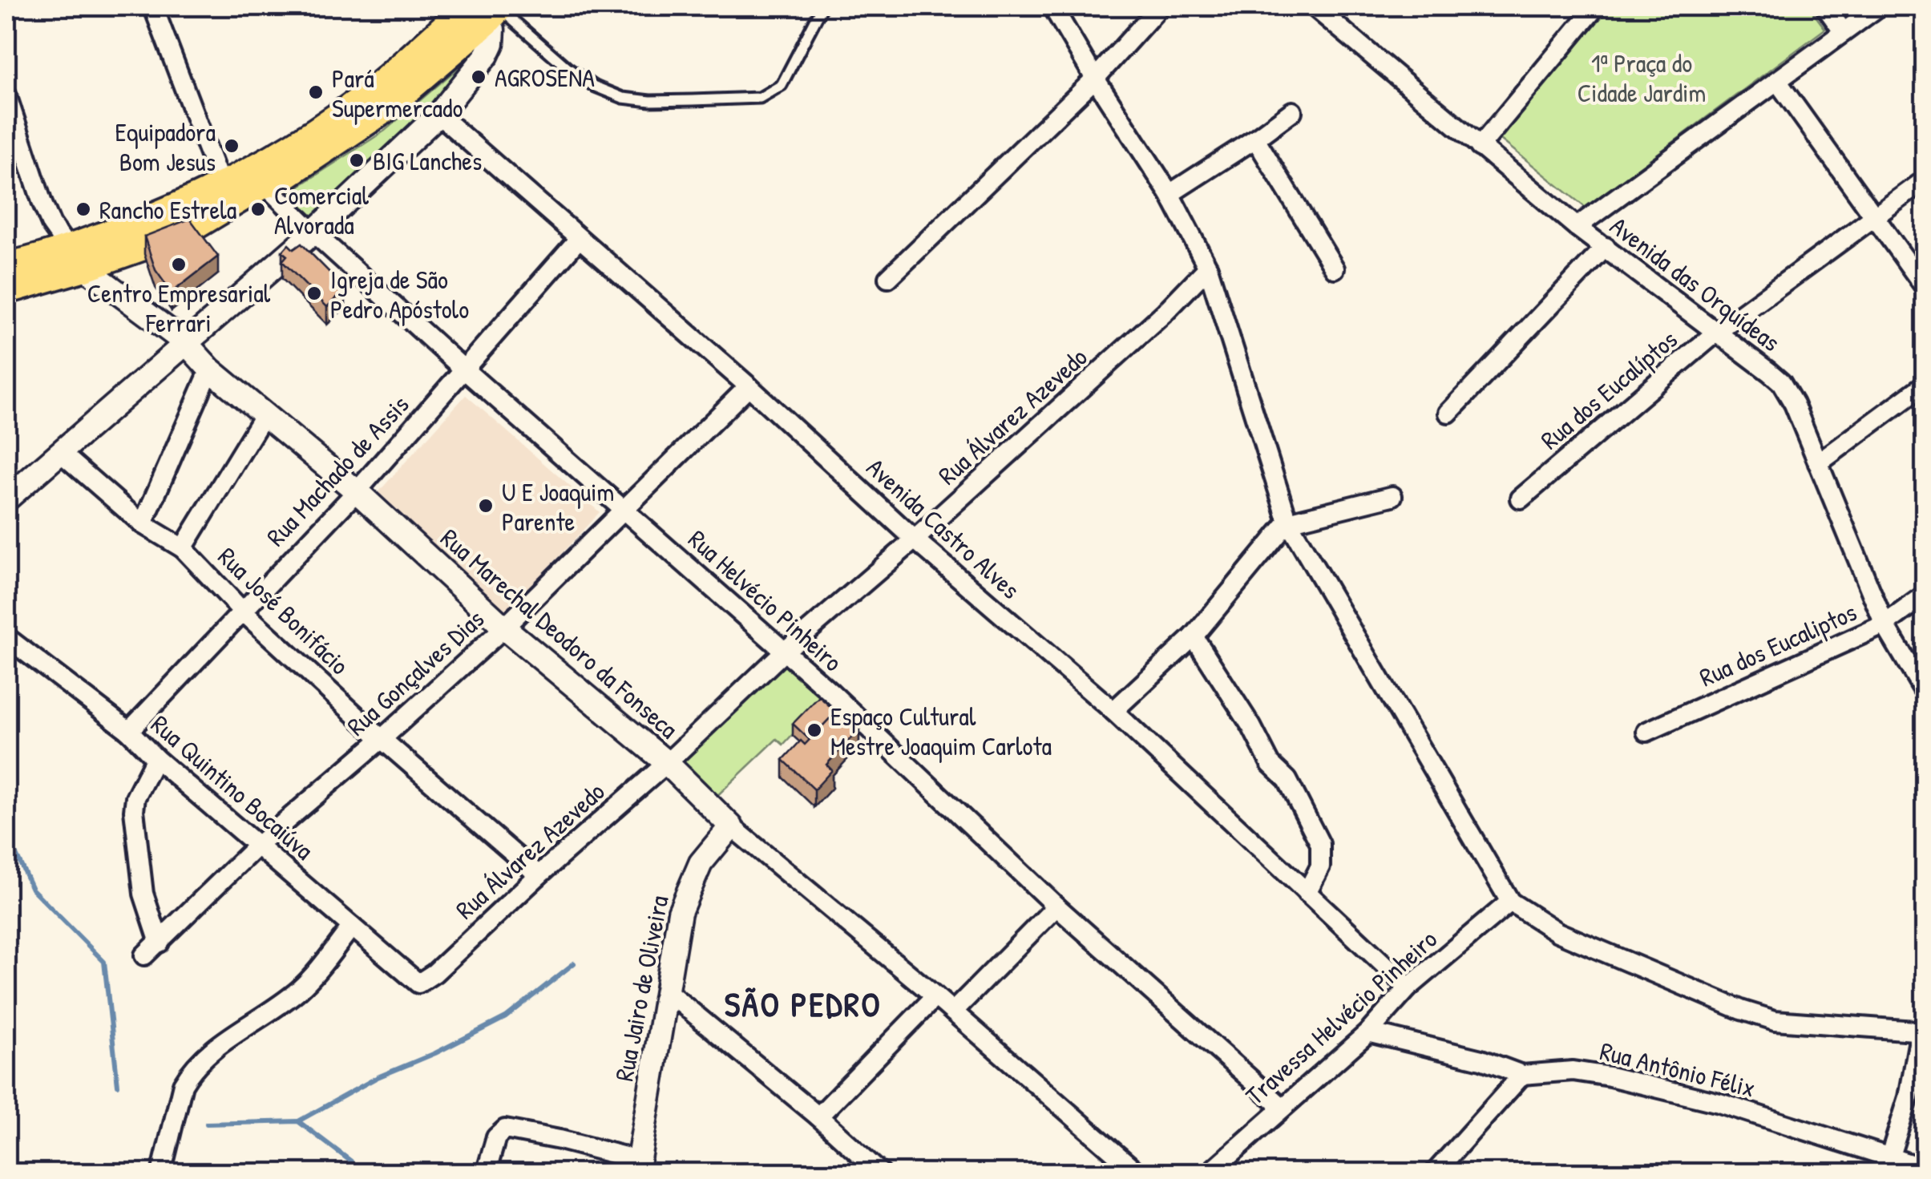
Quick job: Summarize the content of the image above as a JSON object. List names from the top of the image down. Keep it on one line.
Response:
{"streets":{"street":["Avenida das Orquídeas","Rua dos Eucalíptos","Rua Álvarez Azevedo","Rua Machado de Assis","Avenida Castro Alves","Rua Helvécio Pinheiro","Rua José Bonifácio","Rua Marechal Deodoro da Fonseca","Rua dos Eucaliptos","Rua Gonçalves Dias","Rua Quintino Bocaiúva","Rua Jairo de Oliveira","Travessa Helvécio Pinheiro","Rua Antônio Félix"]},"crossings":[["Avenida das Orquídeas","Rua dos Eucalíptos"],["Avenida das Orquídeas","Rua dos Eucaliptos"],["Rua Álvarez Azevedo","Avenida Castro Alves"],["Rua Álvarez Azevedo","Rua Helvécio Pinheiro"],["Rua Álvarez Azevedo","Rua José Bonifácio"],["Rua Álvarez Azevedo","Rua Marechal Deodoro da Fonseca"],["Rua Álvarez Azevedo","Rua Quintino Bocaiúva"],["Rua Machado de Assis","Avenida Castro Alves"],["Rua Machado de Assis","Rua Helvécio Pinheiro"],["Rua Machado de Assis","Rua José Bonifácio"],["Rua Machado de Assis","Rua Marechal Deodoro da Fonseca"],["Rua Machado de Assis","Rua Quintino Bocaiúva"],["Avenida Castro Alves","Rua Gonçalves Dias"],["Avenida Castro Alves","Travessa Helvécio Pinheiro"],["Rua Helvécio Pinheiro","Rua Gonçalves Dias"],["Rua Helvécio Pinheiro","Travessa Helvécio Pinheiro"],["Rua José Bonifácio","Rua Gonçalves Dias"],["Rua Marechal Deodoro da Fonseca","Rua Gonçalves Dias"],["Rua Marechal Deodoro da Fonseca","Rua Jairo de Oliveira"],["Rua Gonçalves Dias","Rua Quintino Bocaiúva"],["Travessa Helvécio Pinheiro","Rua Antônio Félix"]],"districts":["SÃO PEDRO"],"parks":["1ª Praça do Cidade Jardim"],"places":["AGROSENA","Pará Supermercado","Equipadora Bom Jesus","BIG Lanches","Rancho Estrela","Comercial Alvorada","Centro Empresarial Ferrari","Igreja de São Pedro Apóstolo","U E Joaquim Parente","Espaço Cultural Mestre Joaquim Carlota"]}
